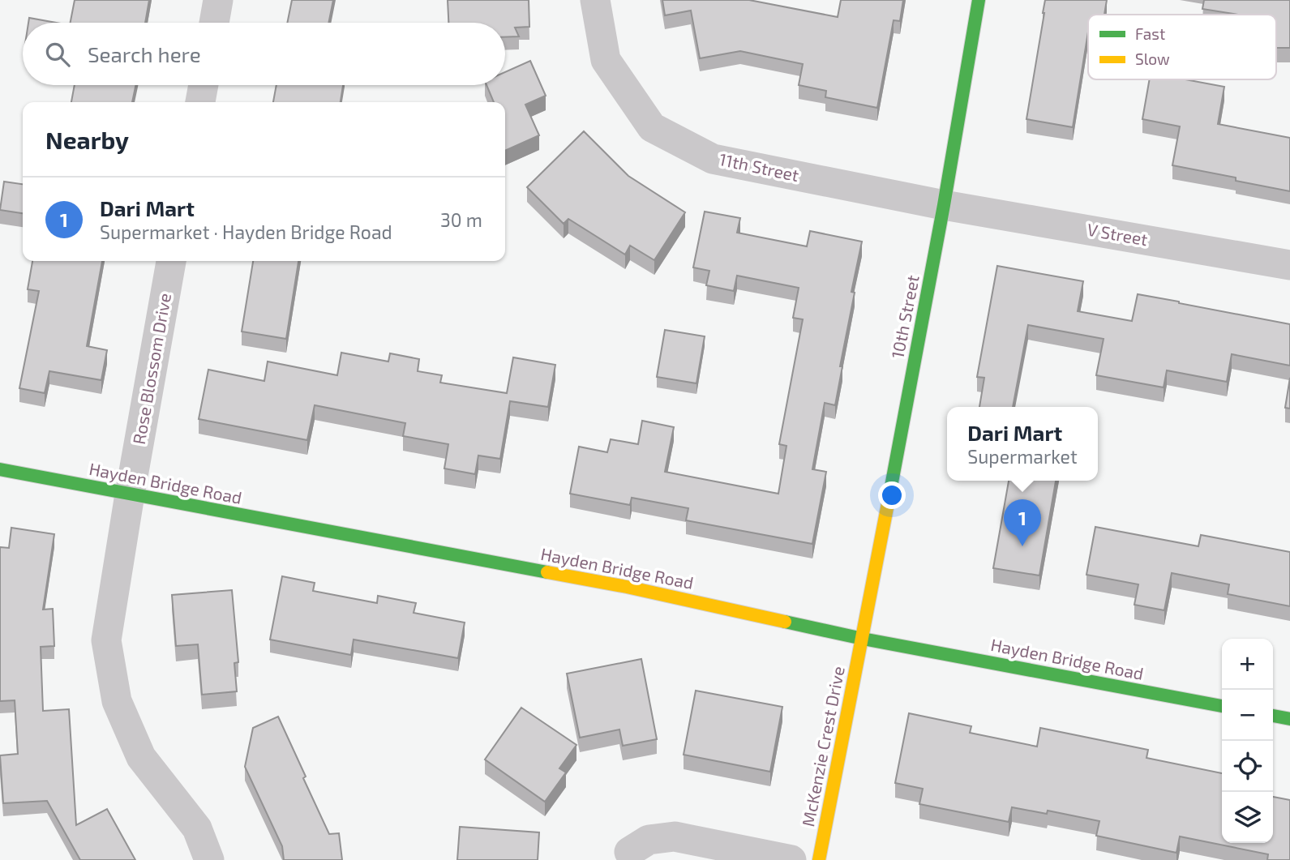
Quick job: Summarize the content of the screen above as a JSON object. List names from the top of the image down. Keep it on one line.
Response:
{"streets":{"street":["11th Street","V Street","10th Street","Rose Blossom Drive","Hayden Bridge Road","McKenzie Crest Drive"]},"crossings":[["11th Street","V Street"],["11th Street","10th Street"],["V Street","10th Street"],["10th Street","Hayden Bridge Road"],["10th Street","McKenzie Crest Drive"],["Rose Blossom Drive","Hayden Bridge Road"],["Hayden Bridge Road","McKenzie Crest Drive"]],"legend":["Fast","Slow"],"page":{"search":"Search here","heading":"Nearby","list":[{"mark":"1","name":"Dari Mart","note":"Supermarket · Hayden Bridge Road","value":"30 m"}],"popup":["Dari Mart","Supermarket"],"pins":"1","map_buttons":["+","−"]}}
